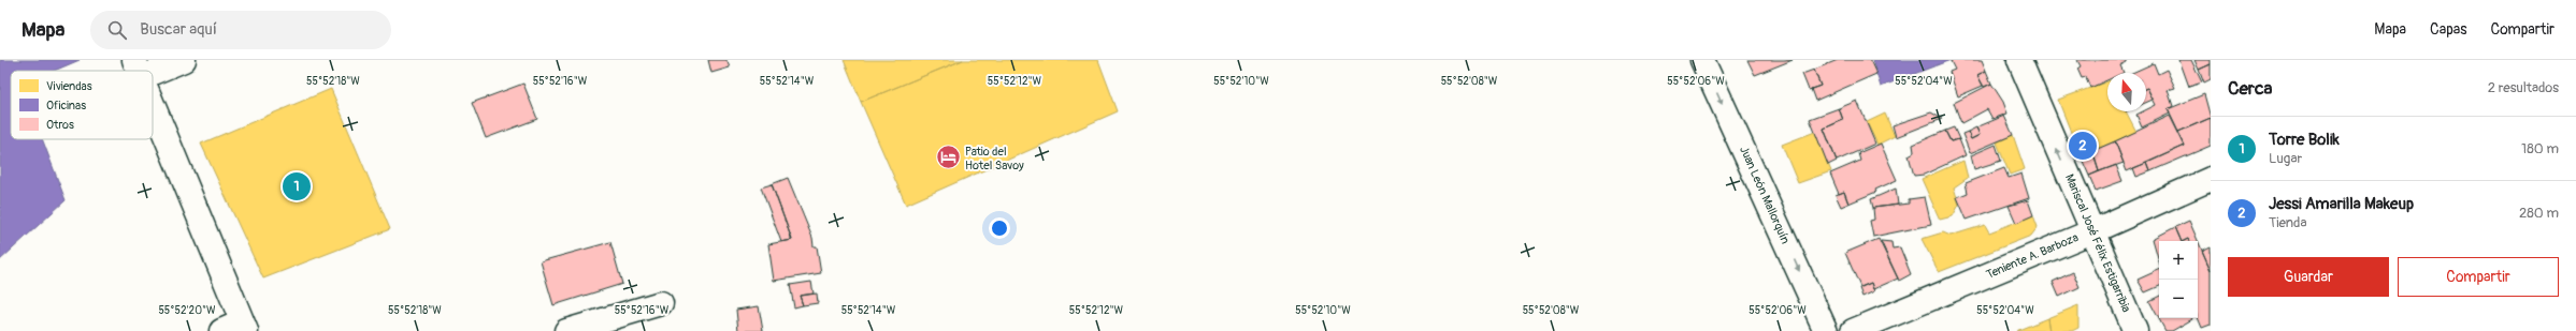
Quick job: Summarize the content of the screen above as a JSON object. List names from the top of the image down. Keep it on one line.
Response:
{"streets":{"street":["Juan León Mallorquín","Mariscal José Félix Estigarribia","Teniente A. Barboza"]},"crossings":[["Mariscal José Félix Estigarribia","Teniente A. Barboza"]],"one_way":["Juan León Mallorquín","Mariscal José Félix Estigarribia"],"places":{"hotel":["Patio del Hotel Savoy"]},"legend":["Viviendas","Oficinas","Otros"],"north":"top","page":{"header":"Mapa","search":"Buscar aquí","nav":["Mapa","Capas","Compartir"],"heading":["Cerca","2 resultados"],"list":[{"mark":"1","name":"Torre Bolik","note":"Lugar","value":"180 m"},{"mark":"2","name":"Jessi Amarilla Makeup","note":"Tienda","value":"280 m"}],"pins":["2","1"],"map_buttons":["+","−"],"buttons":["Guardar","Compartir"]},"coordinates":["55°52'18\"W","55°52'16\"W","55°52'14\"W","55°52'12\"W","55°52'10\"W","55°52'08\"W","55°52'06\"W","55°52'04\"W","55°52'20\"W"]}
